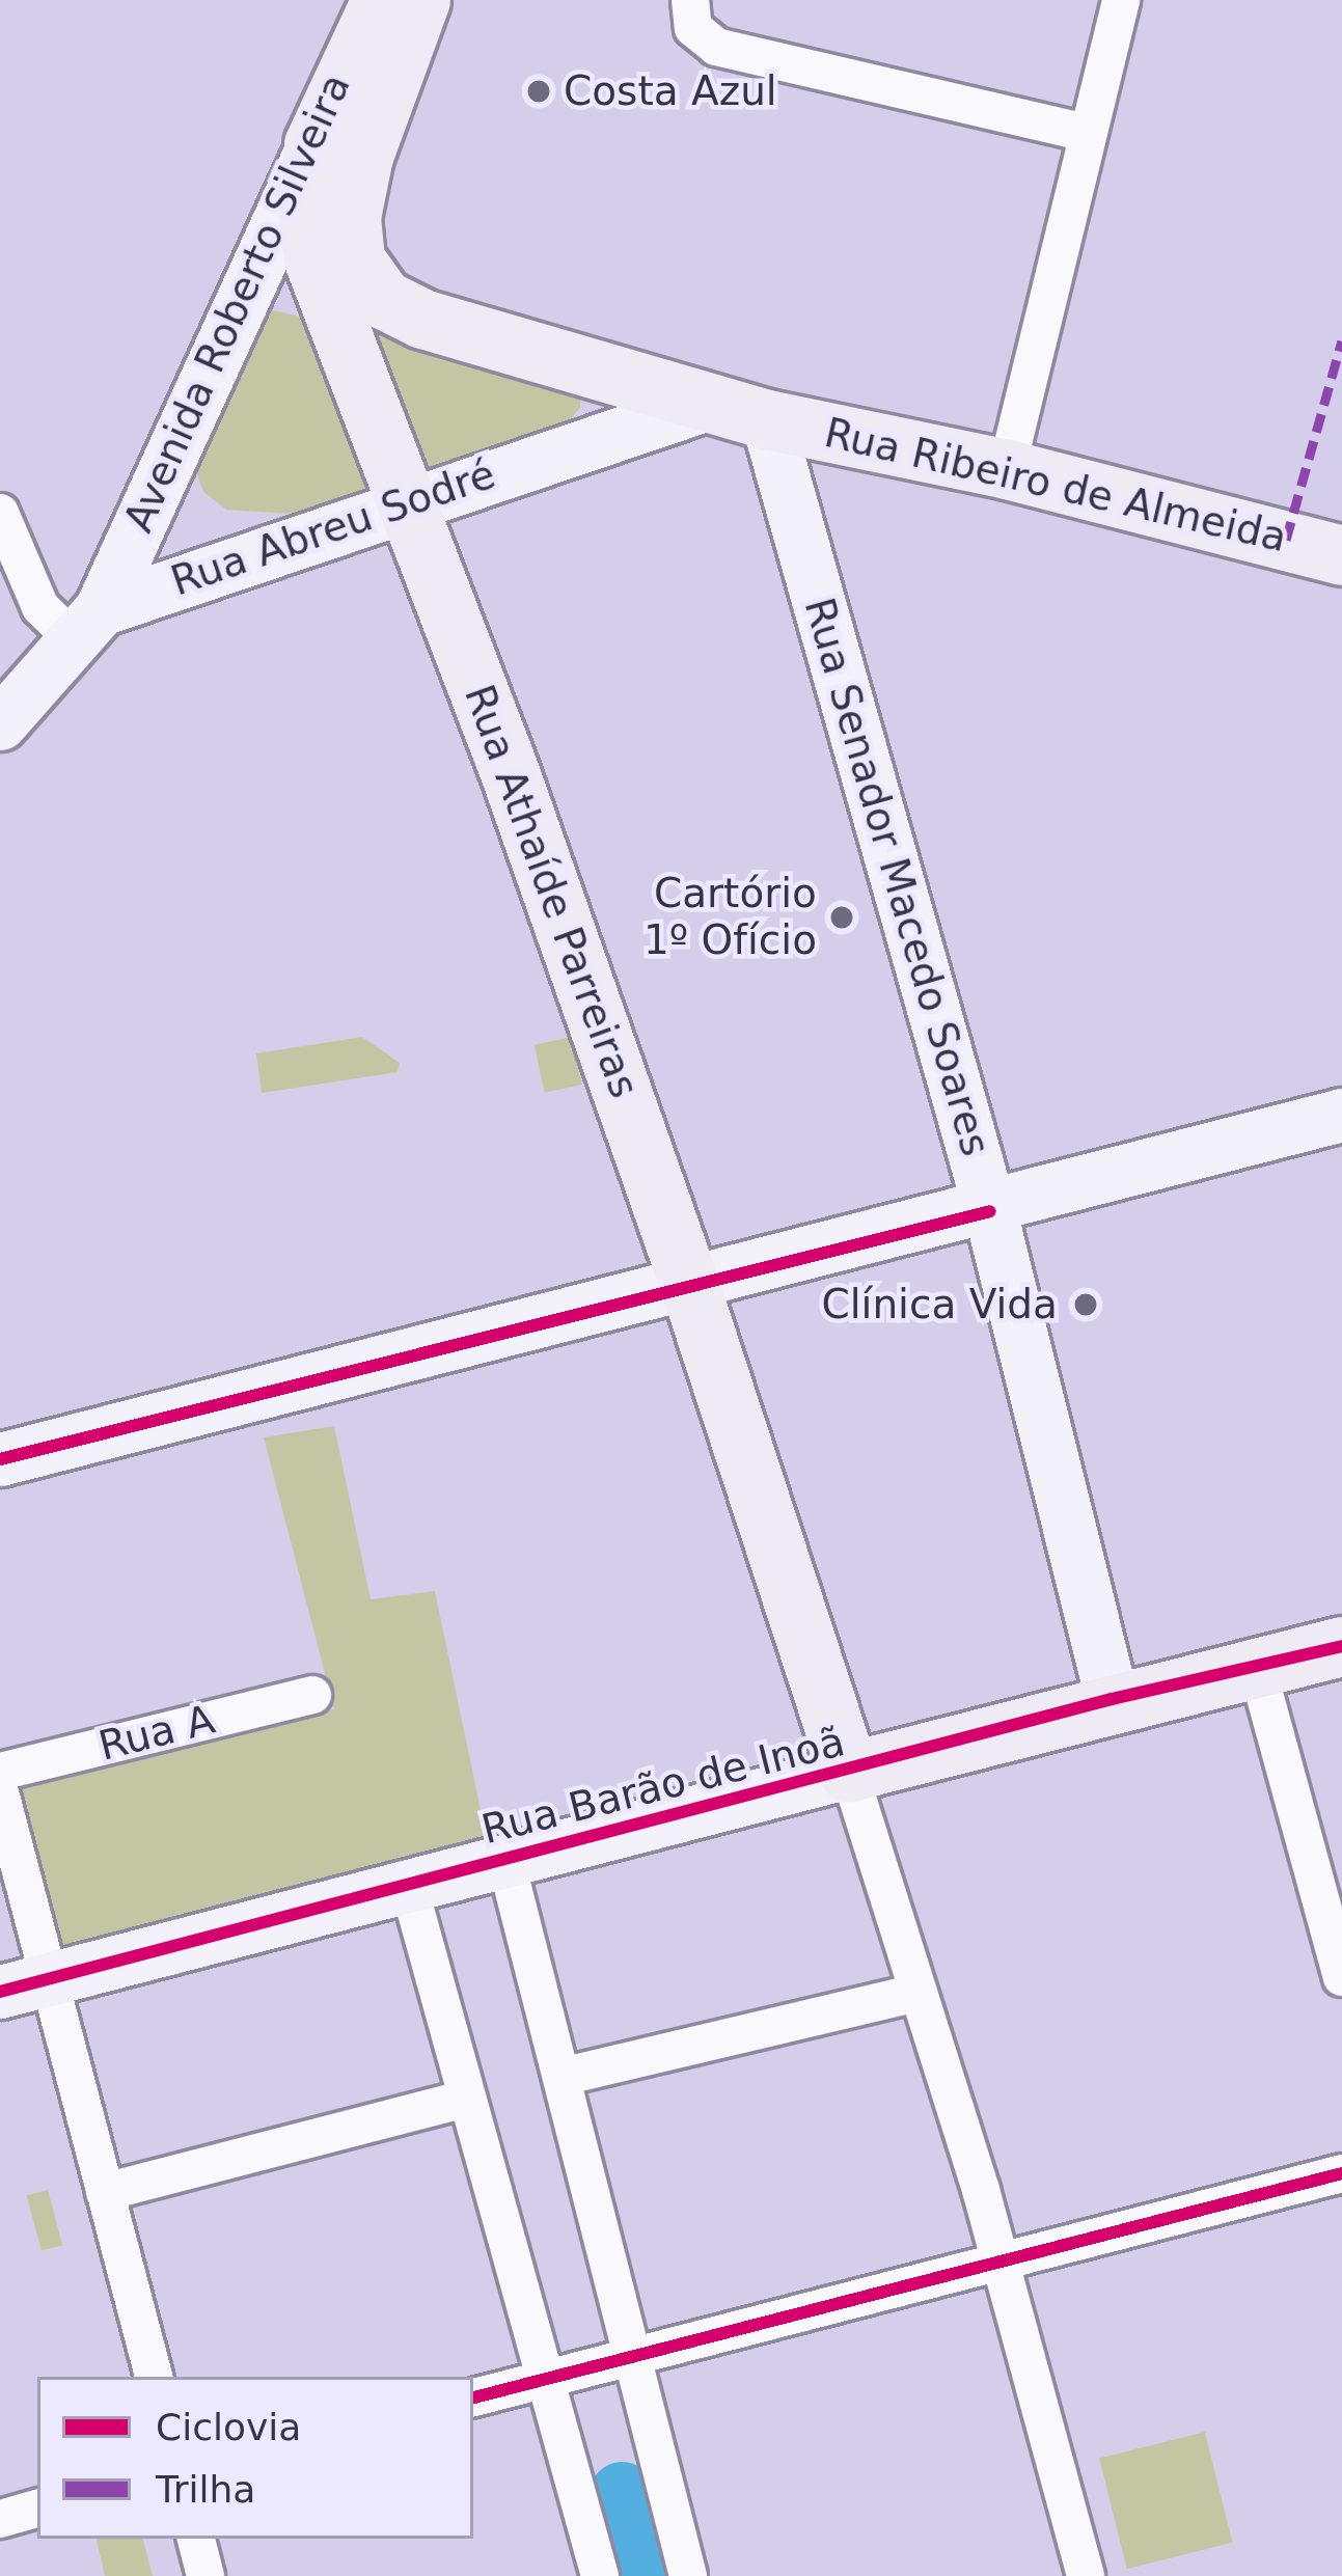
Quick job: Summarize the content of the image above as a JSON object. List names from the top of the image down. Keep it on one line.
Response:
{"streets":{"main road":["Avenida Roberto Silveira","Rua Ribeiro de Almeida","Rua Abreu Sodré","Rua Senador Macedo Soares","Rua Athaíde Parreiras","Rua Barão de Inoã"],"street":["Rua A"]},"crossings":[["Avenida Roberto Silveira","Rua Ribeiro de Almeida"],["Avenida Roberto Silveira","Rua Abreu Sodré"],["Avenida Roberto Silveira","Rua Athaíde Parreiras"],["Rua Ribeiro de Almeida","Rua Abreu Sodré"],["Rua Ribeiro de Almeida","Rua Senador Macedo Soares"],["Rua Abreu Sodré","Rua Athaíde Parreiras"],["Rua Senador Macedo Soares","Rua Barão de Inoã"],["Rua Athaíde Parreiras","Rua Barão de Inoã"]],"places":["Costa Azul","Cartório 1º Ofício","Clínica Vida"],"legend":["Ciclovia","Trilha"]}
